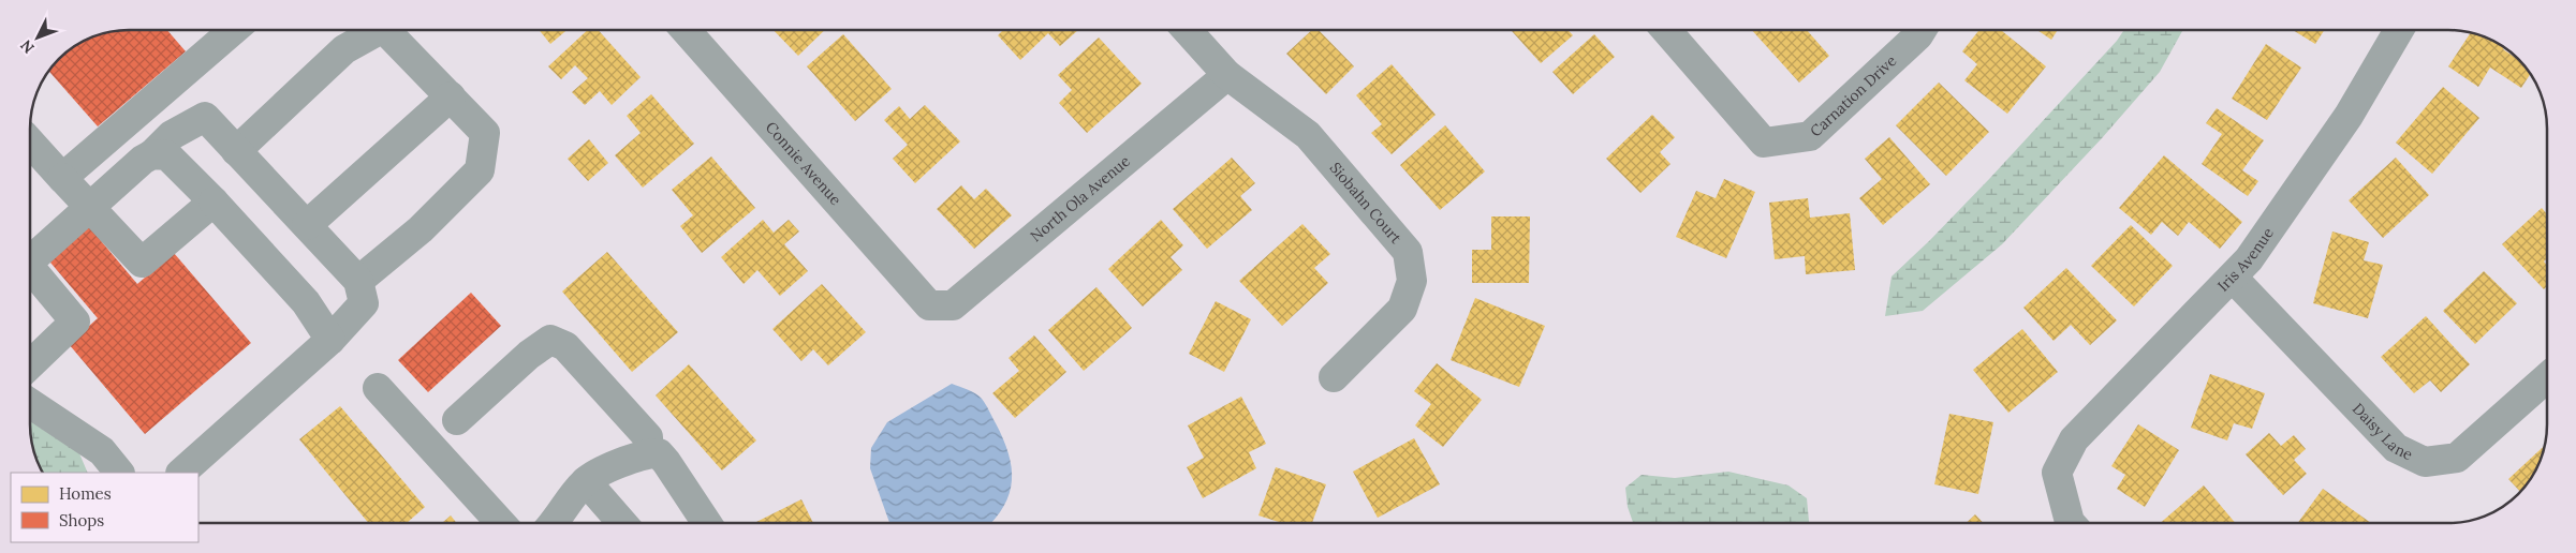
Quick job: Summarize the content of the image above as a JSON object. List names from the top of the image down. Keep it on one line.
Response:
{"streets":{"street":["Carnation Drive","Connie Avenue","North Ola Avenue","Siobahn Court","Iris Avenue","Daisy Lane"]},"crossings":[["Connie Avenue","North Ola Avenue"],["North Ola Avenue","Siobahn Court"],["Iris Avenue","Daisy Lane"]],"legend":["Homes","Shops"],"north":"bottom left"}
